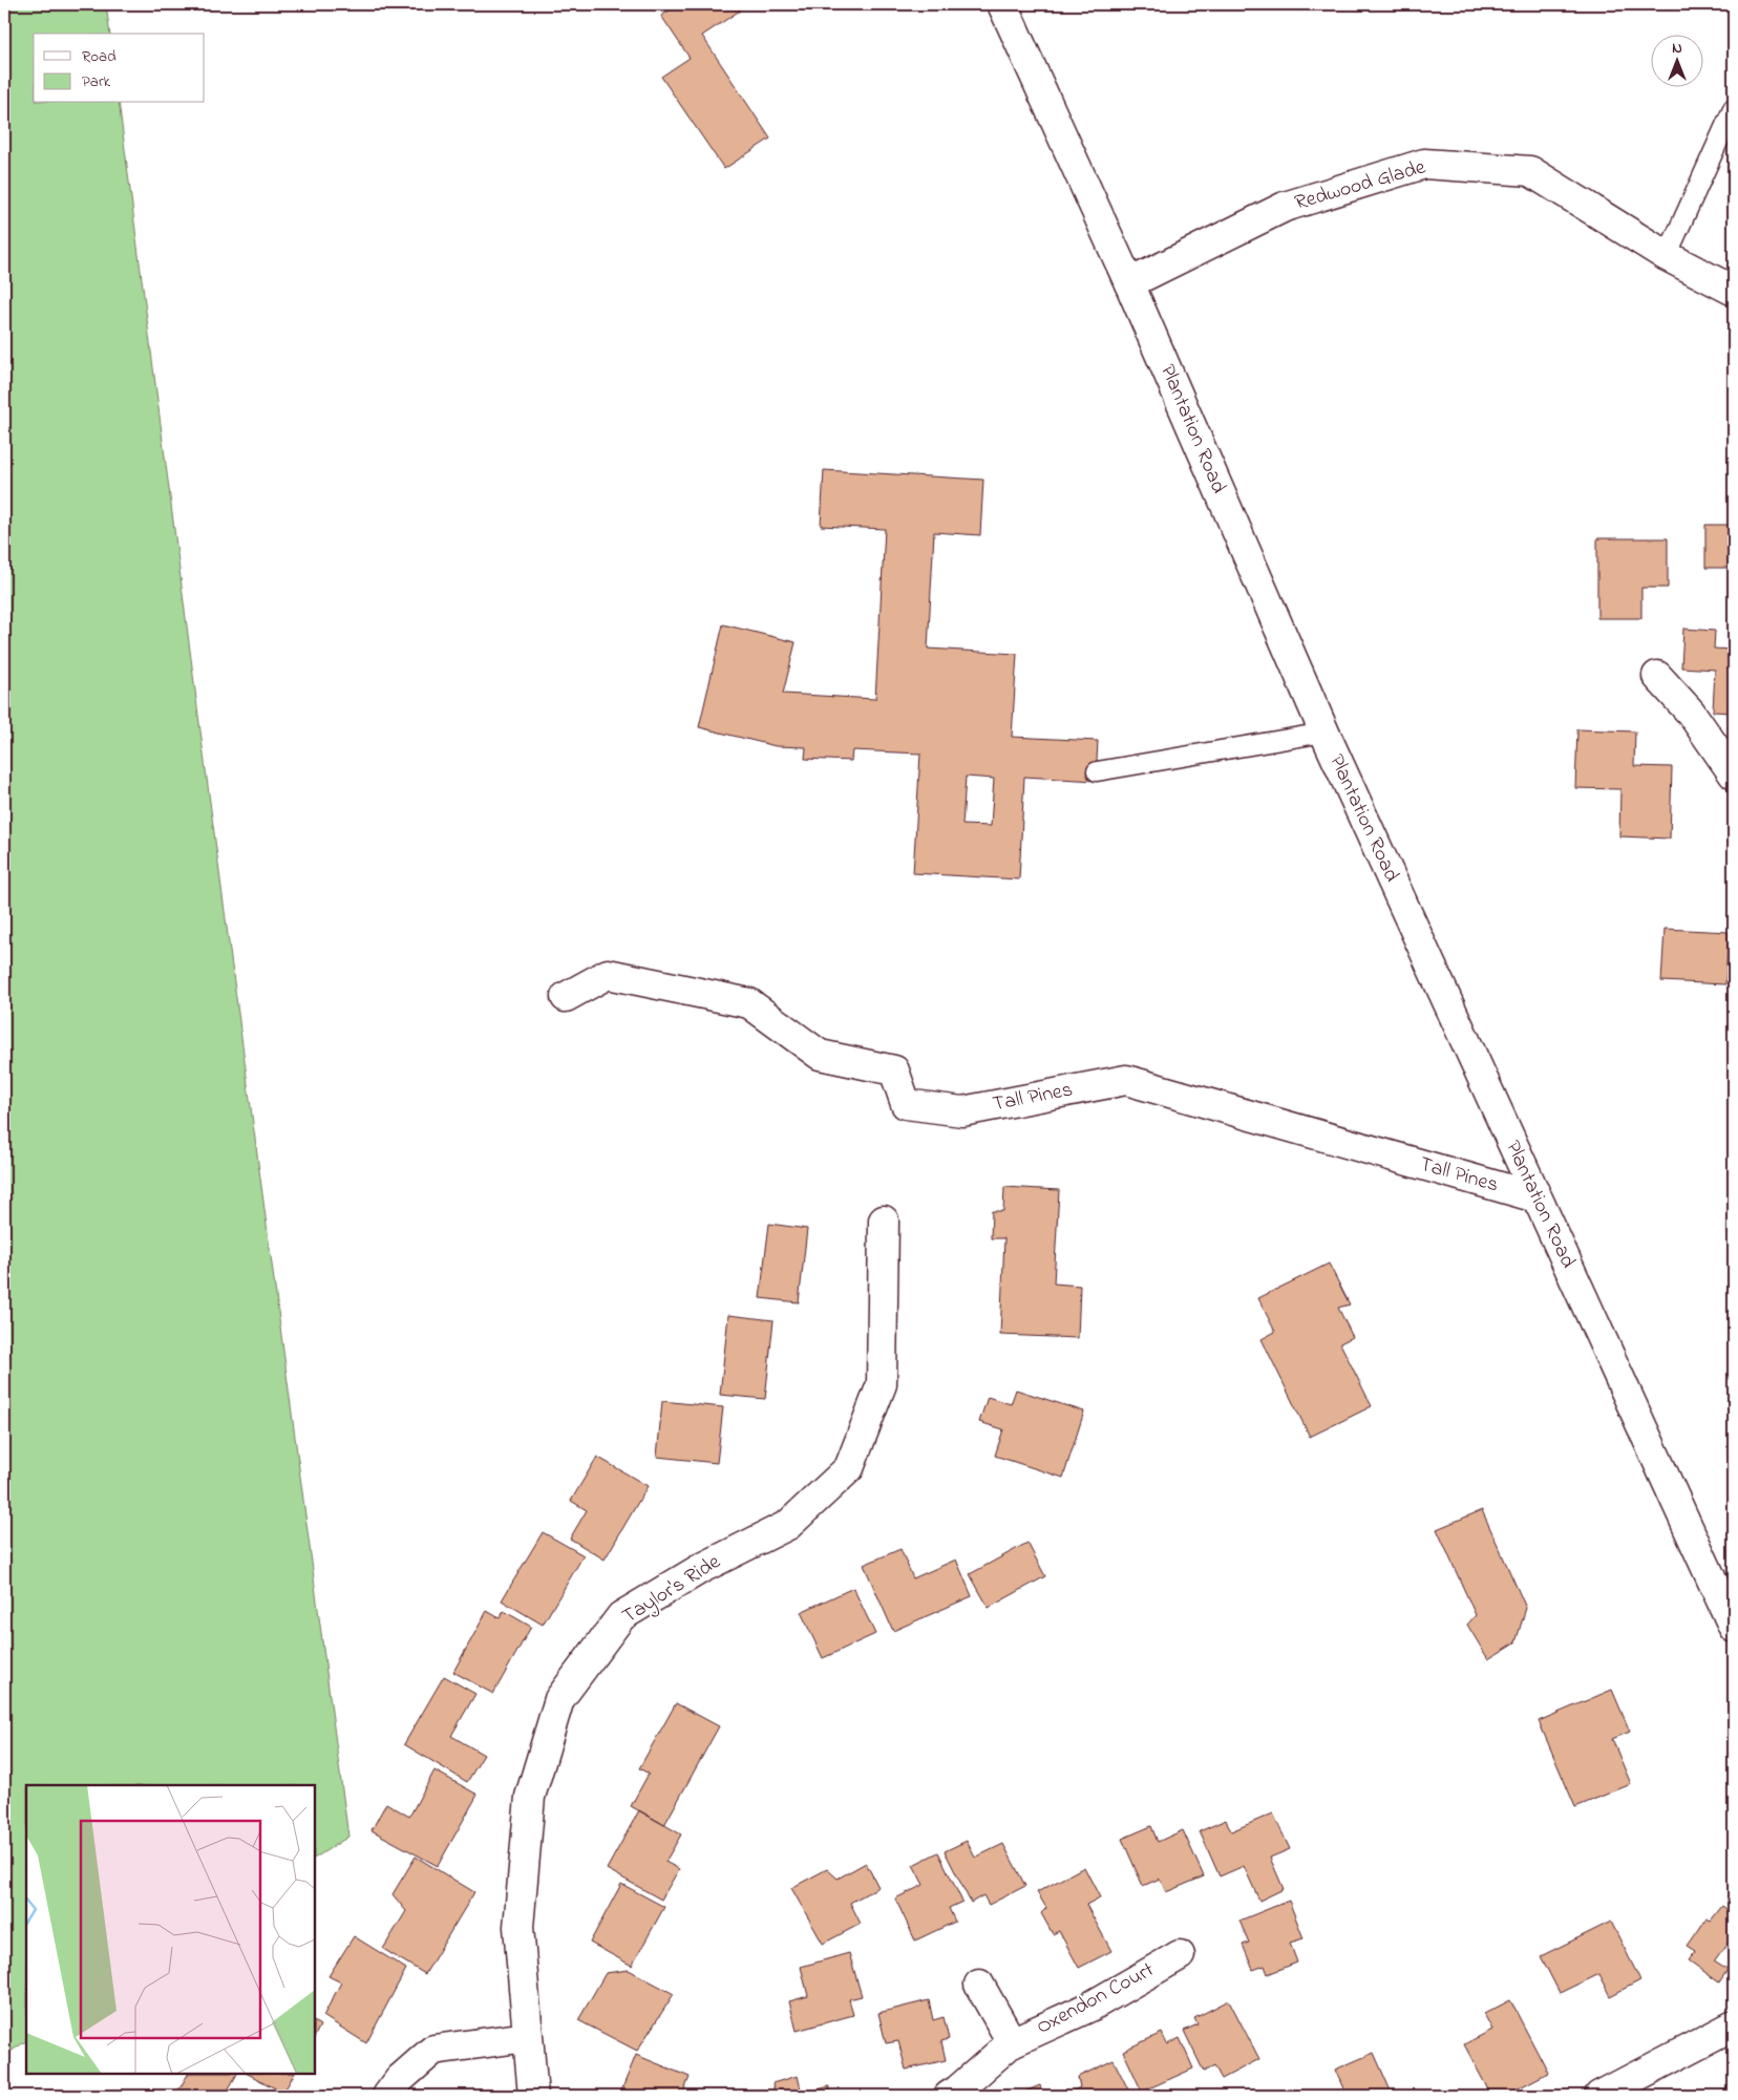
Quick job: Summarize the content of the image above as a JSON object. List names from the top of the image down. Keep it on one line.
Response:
{"streets":{"street":["Redwood Glade","Plantation Road","Tall Pines","Taylor's Ride","Oxendon Court"]},"crossings":[["Redwood Glade","Plantation Road"],["Plantation Road","Tall Pines"]],"legend":["Road","Park"],"north":"top"}
